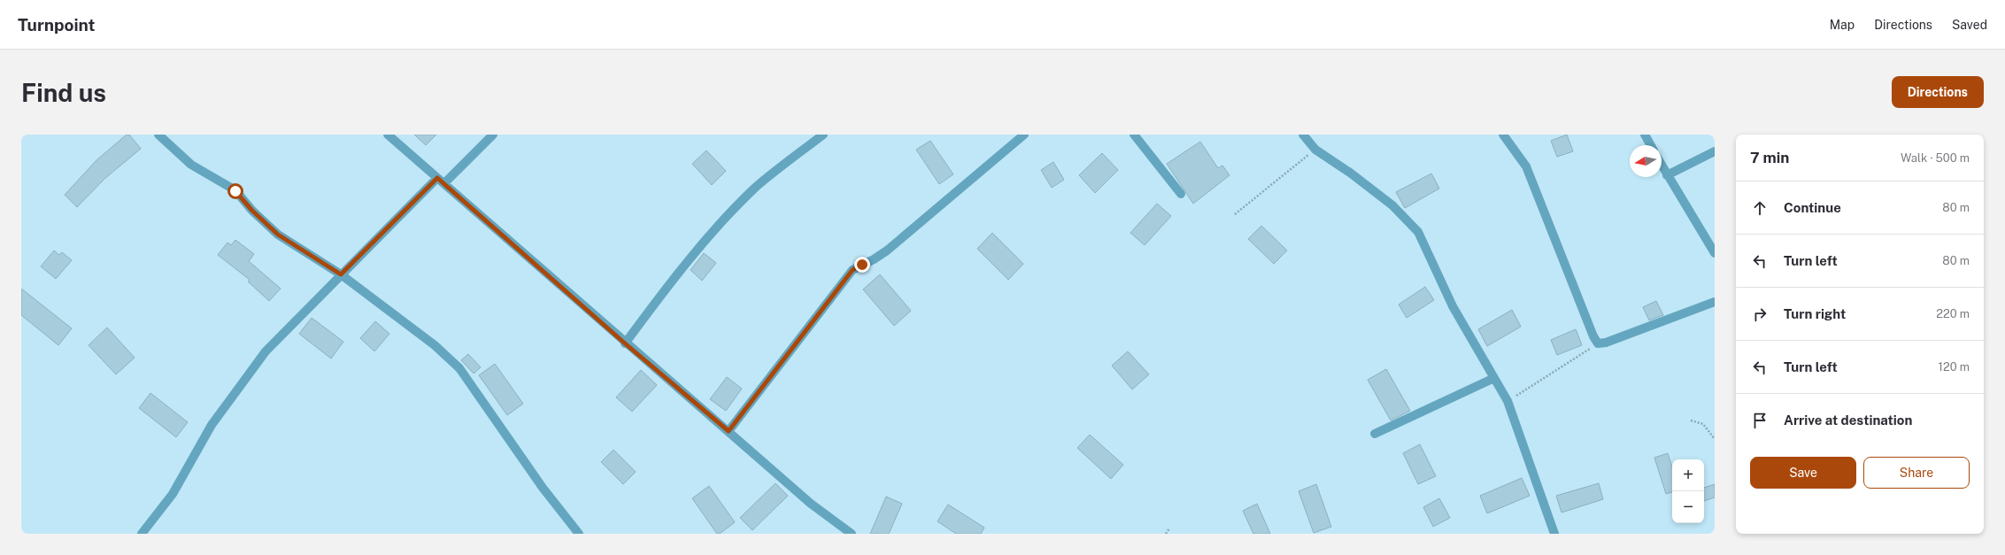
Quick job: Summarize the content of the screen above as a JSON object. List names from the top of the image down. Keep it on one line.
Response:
{"north":"left","page":{"header":"Turnpoint","nav":["Map","Directions","Saved"],"buttons":["Directions",["Save","Share"]],"title":"Find us","heading":["7 min","Walk · 500 m"],"list":[["Continue","80 m"],["Turn left","80 m"],["Turn right","220 m"],["Turn left","120 m"],"Arrive at destination"],"map_buttons":["+","−"]}}
